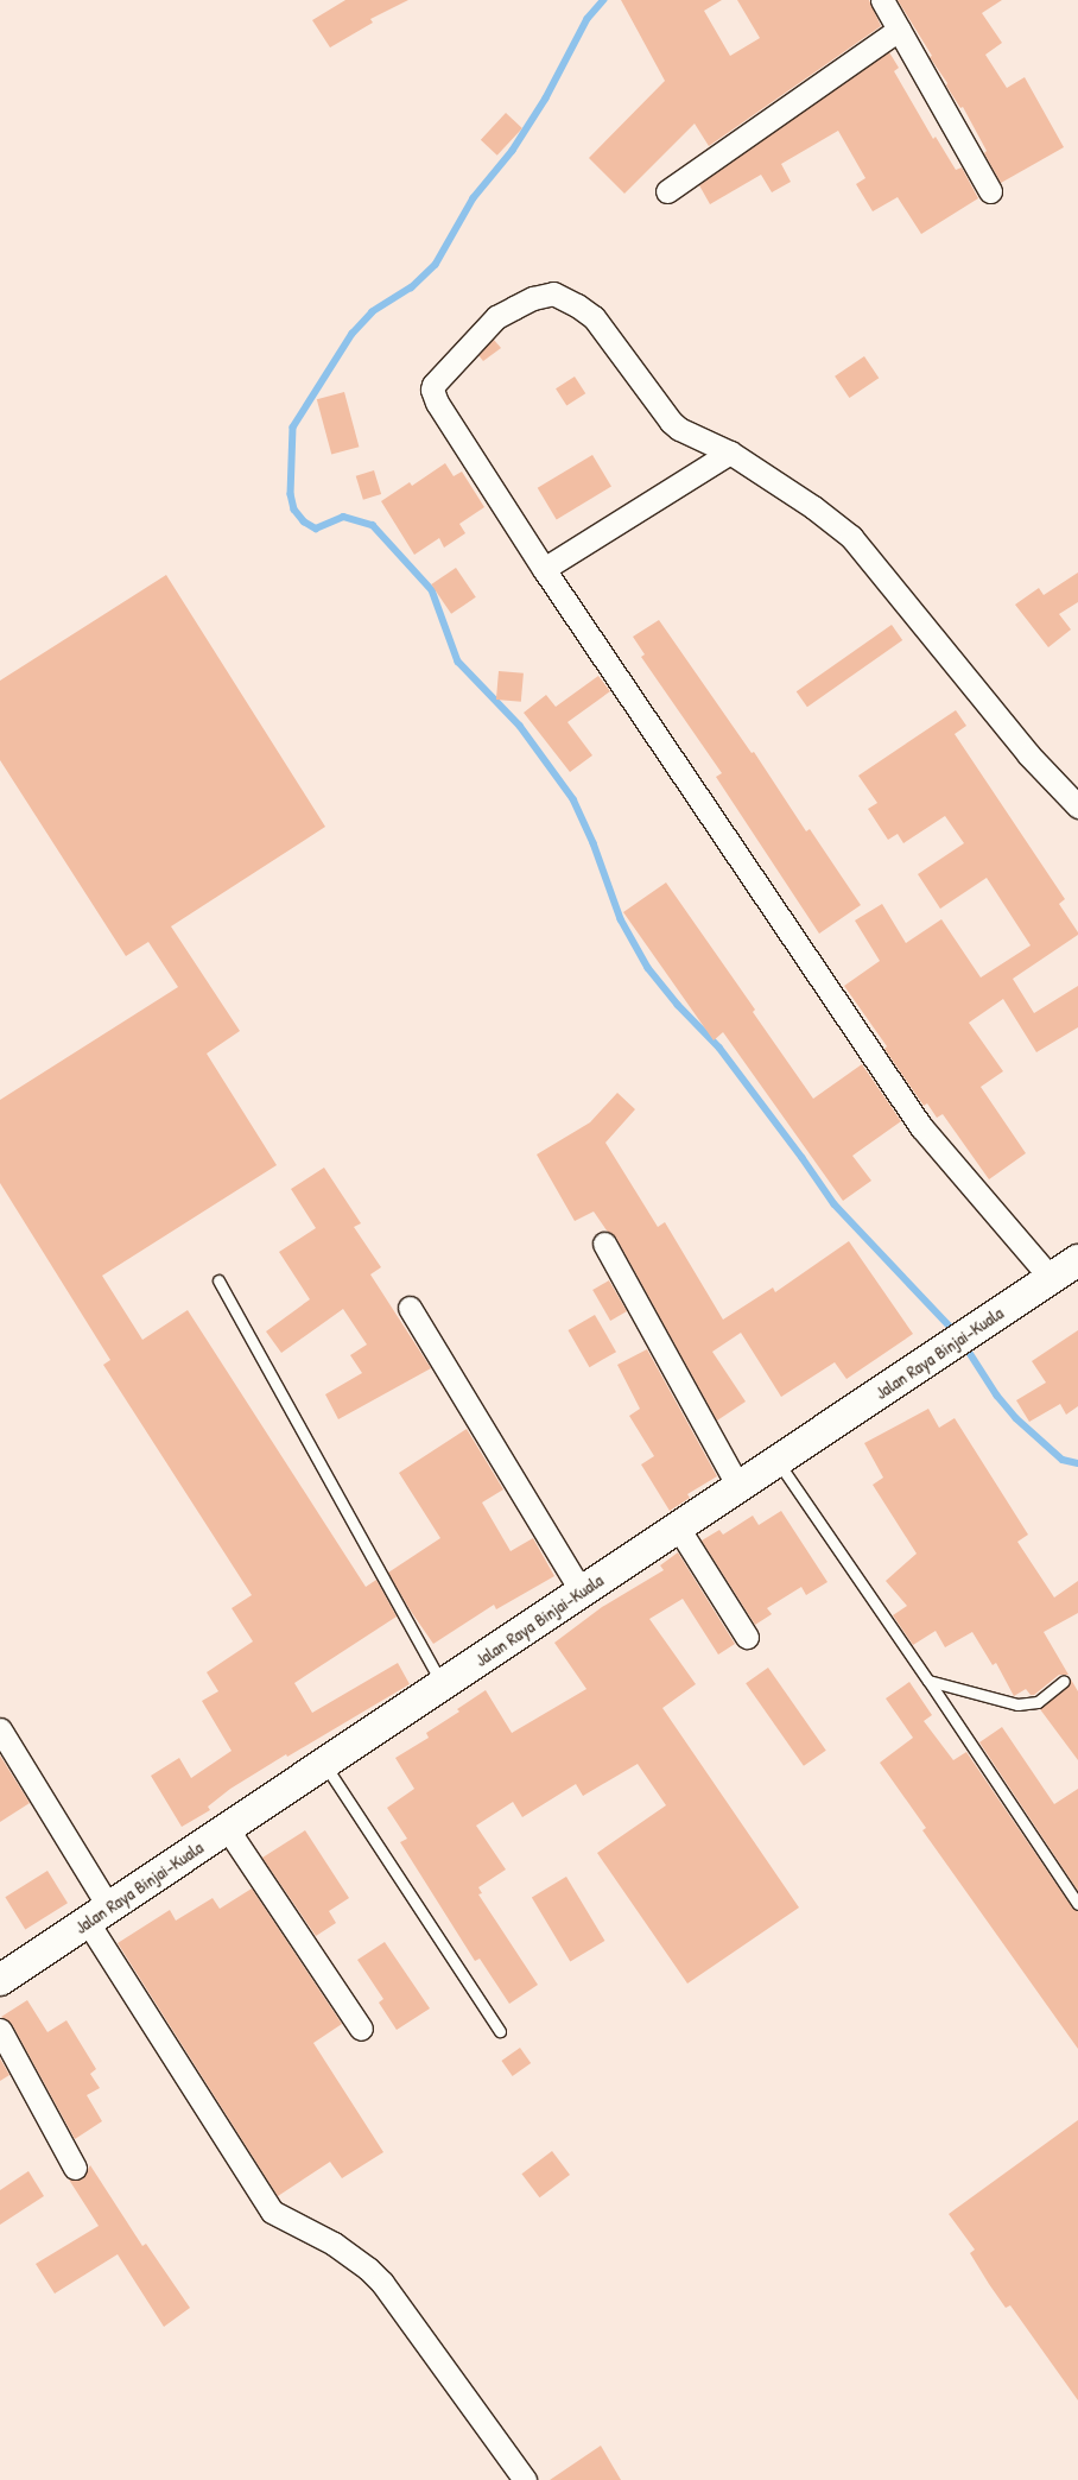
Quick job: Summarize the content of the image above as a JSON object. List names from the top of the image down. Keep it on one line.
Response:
{"streets":{"main road":["Jalan Raya Binjai-Kuala"]}}
